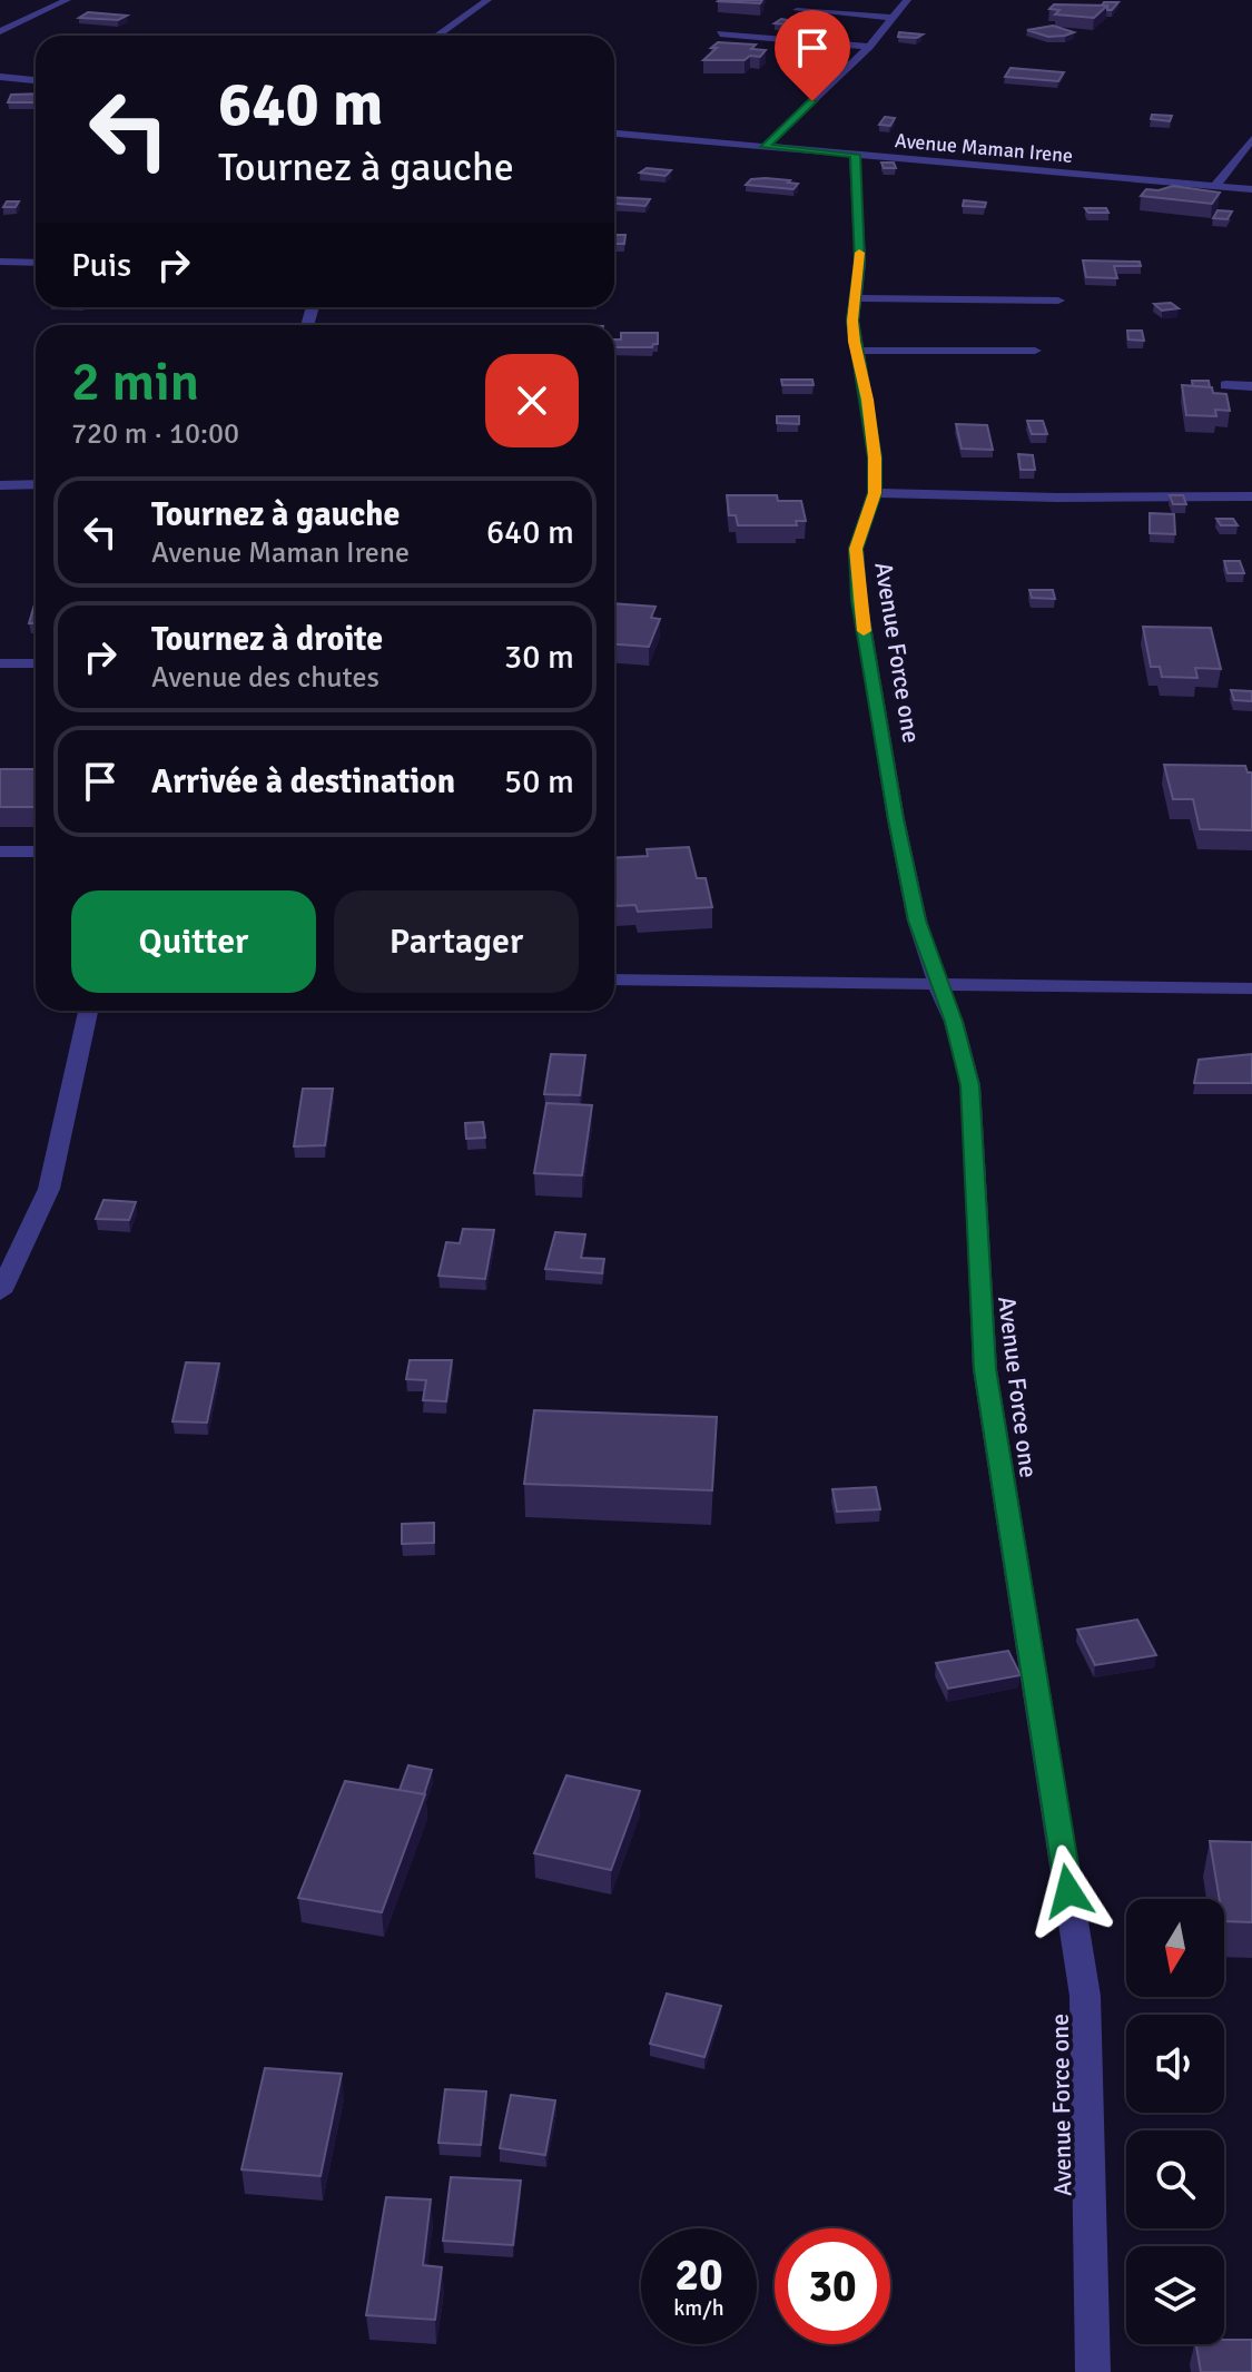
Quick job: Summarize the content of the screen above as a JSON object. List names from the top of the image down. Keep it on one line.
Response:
{"streets":{"street":["Avenue Maman Irene","Avenue Force one"]},"crossings":[["Avenue Maman Irene","Avenue Force one"]],"north":"bottom","page":{"turn":["640 m","Tournez à gauche"],"then":"Puis","heading":["2 min","720 m · 10:00"],"list":[{"name":"Tournez à gauche","note":"Avenue Maman Irene","value":"640 m"},{"name":"Tournez à droite","note":"Avenue des chutes","value":"30 m"},{"name":"Arrivée à destination","value":"50 m"}],"buttons":["Quitter","Partager"],"speed":"20 km/h","limit":"30"}}
